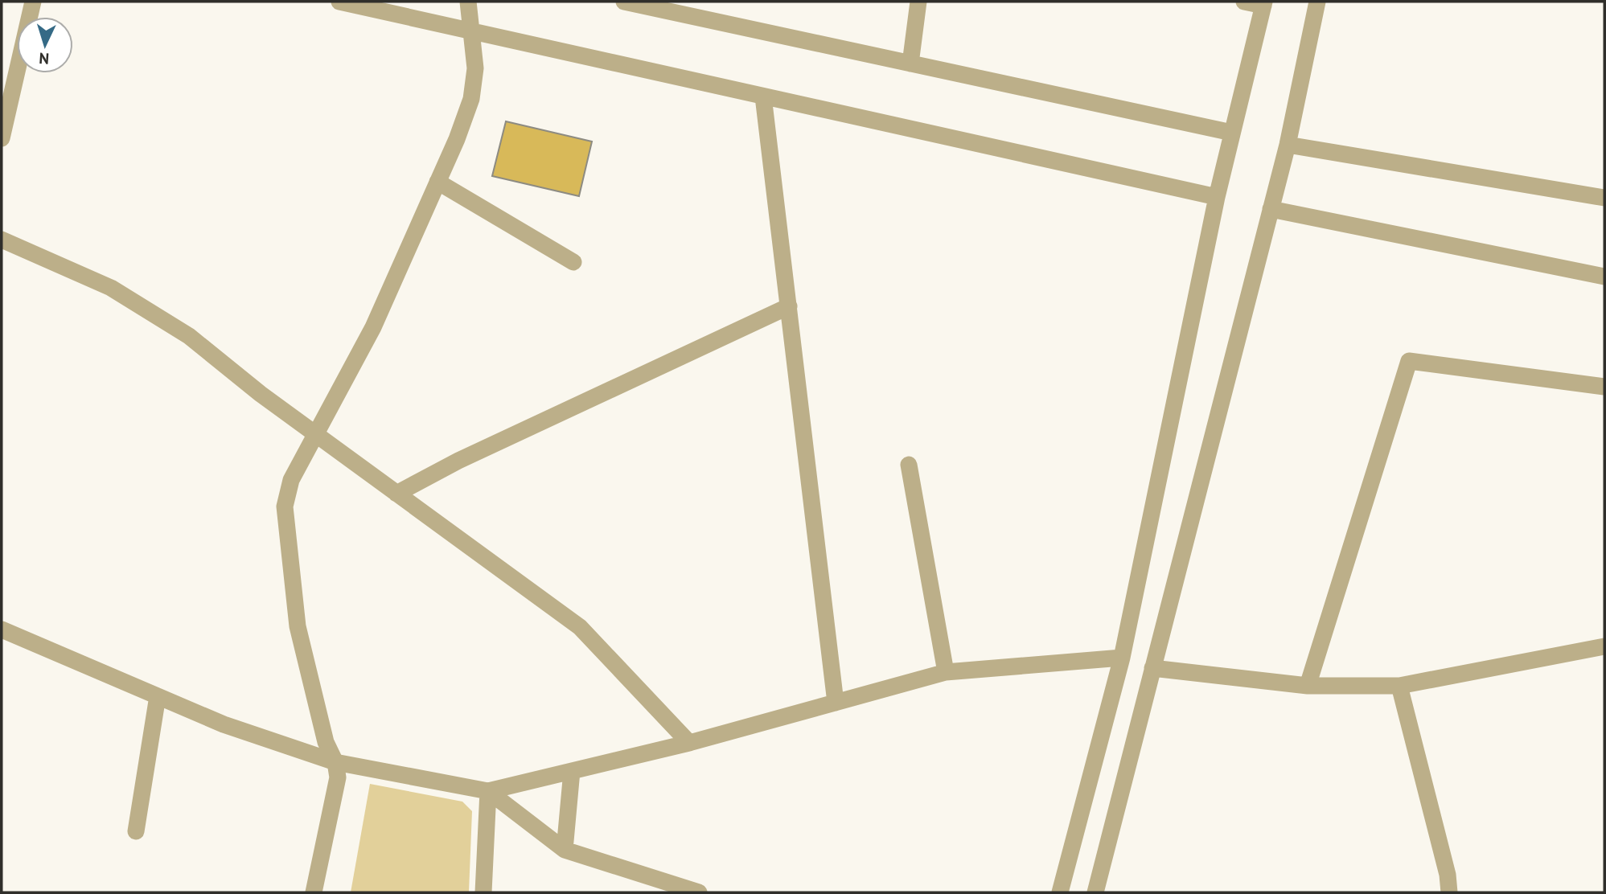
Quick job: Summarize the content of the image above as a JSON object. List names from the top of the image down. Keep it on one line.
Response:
{"north":"bottom"}
